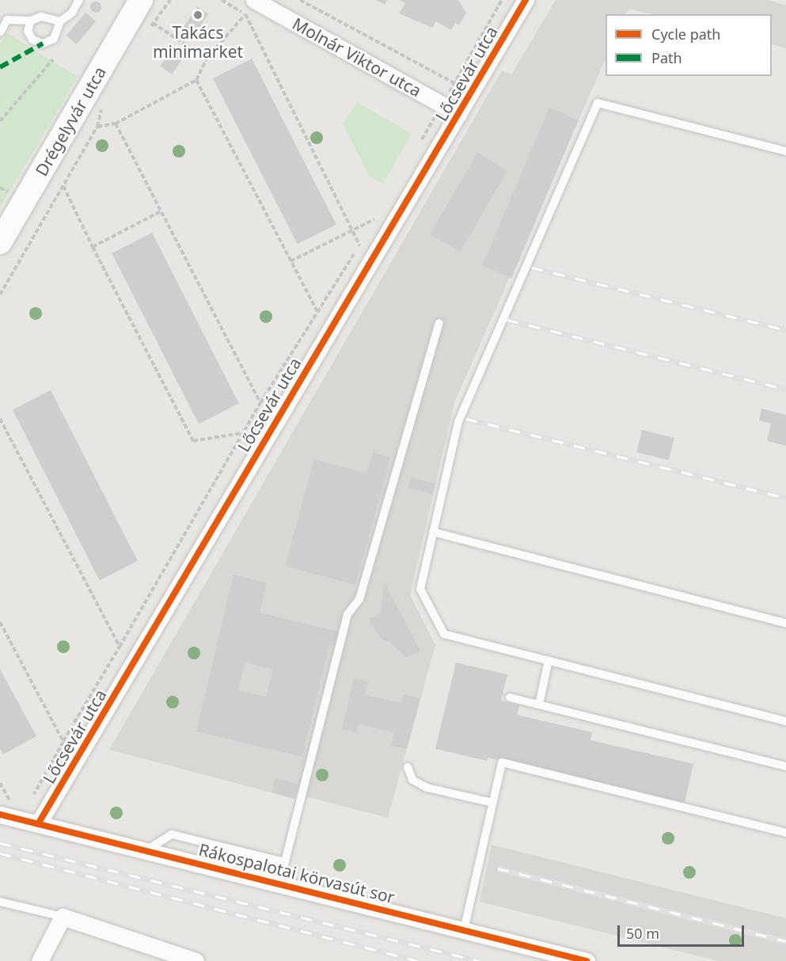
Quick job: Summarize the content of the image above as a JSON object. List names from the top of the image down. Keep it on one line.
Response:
{"streets":{"main road":["Drégelyvár utca"],"street":["Molnár Viktor utca","Lőcsevár utca","Rákospalotai körvasút sor"]},"crossings":[["Molnár Viktor utca","Lőcsevár utca"],["Lőcsevár utca","Rákospalotai körvasút sor"]],"places":["Takács minimarket"],"legend":["Cycle path","Path"],"scale_bar":"50 m"}
